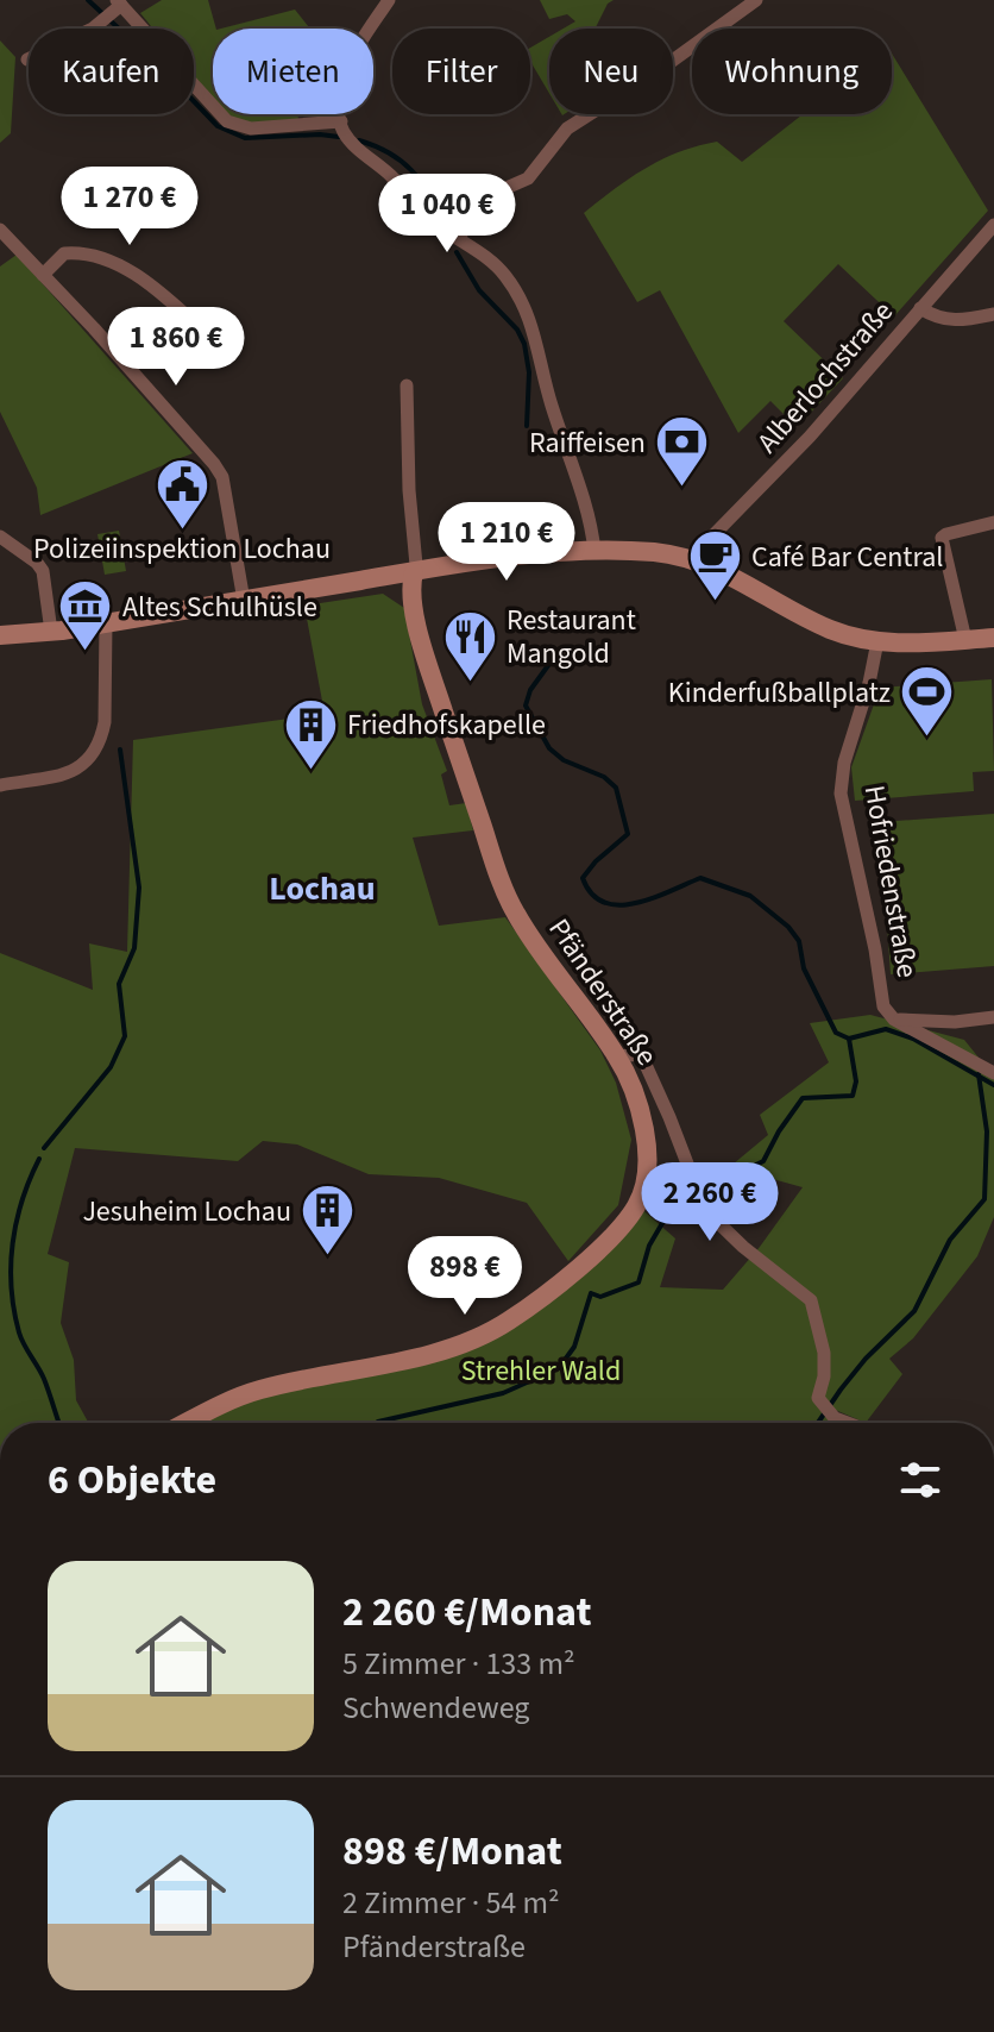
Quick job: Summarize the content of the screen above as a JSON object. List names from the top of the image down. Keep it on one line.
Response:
{"streets":{"street":["Alberlochstraße","Hofriedenstraße","Pfänderstraße"]},"districts":["Lochau"],"parks":["Strehler Wald"],"places":{"bank":["Raiffeisen"],"public building":["Polizeiinspektion Lochau"],"cafe":["Café Bar Central"],"museum":["Altes Schulhüsle"],"restaurant":["Restaurant Mangold"],"sports":["Kinderfußballplatz"],"building":["Friedhofskapelle","Jesuheim Lochau"]},"page":{"chip":["Kaufen","Mieten","Filter","Neu","Wohnung"],"price":["1 270 €","1 040 €","1 860 €","1 210 €","2 260 €","898 €"],"heading":"6 Objekte","list":[{"name":"2 260 €/Monat","note":"5 Zimmer · 133 m² · Schwendeweg"},{"name":"898 €/Monat","note":"2 Zimmer · 54 m² · Pfänderstraße"}]}}
